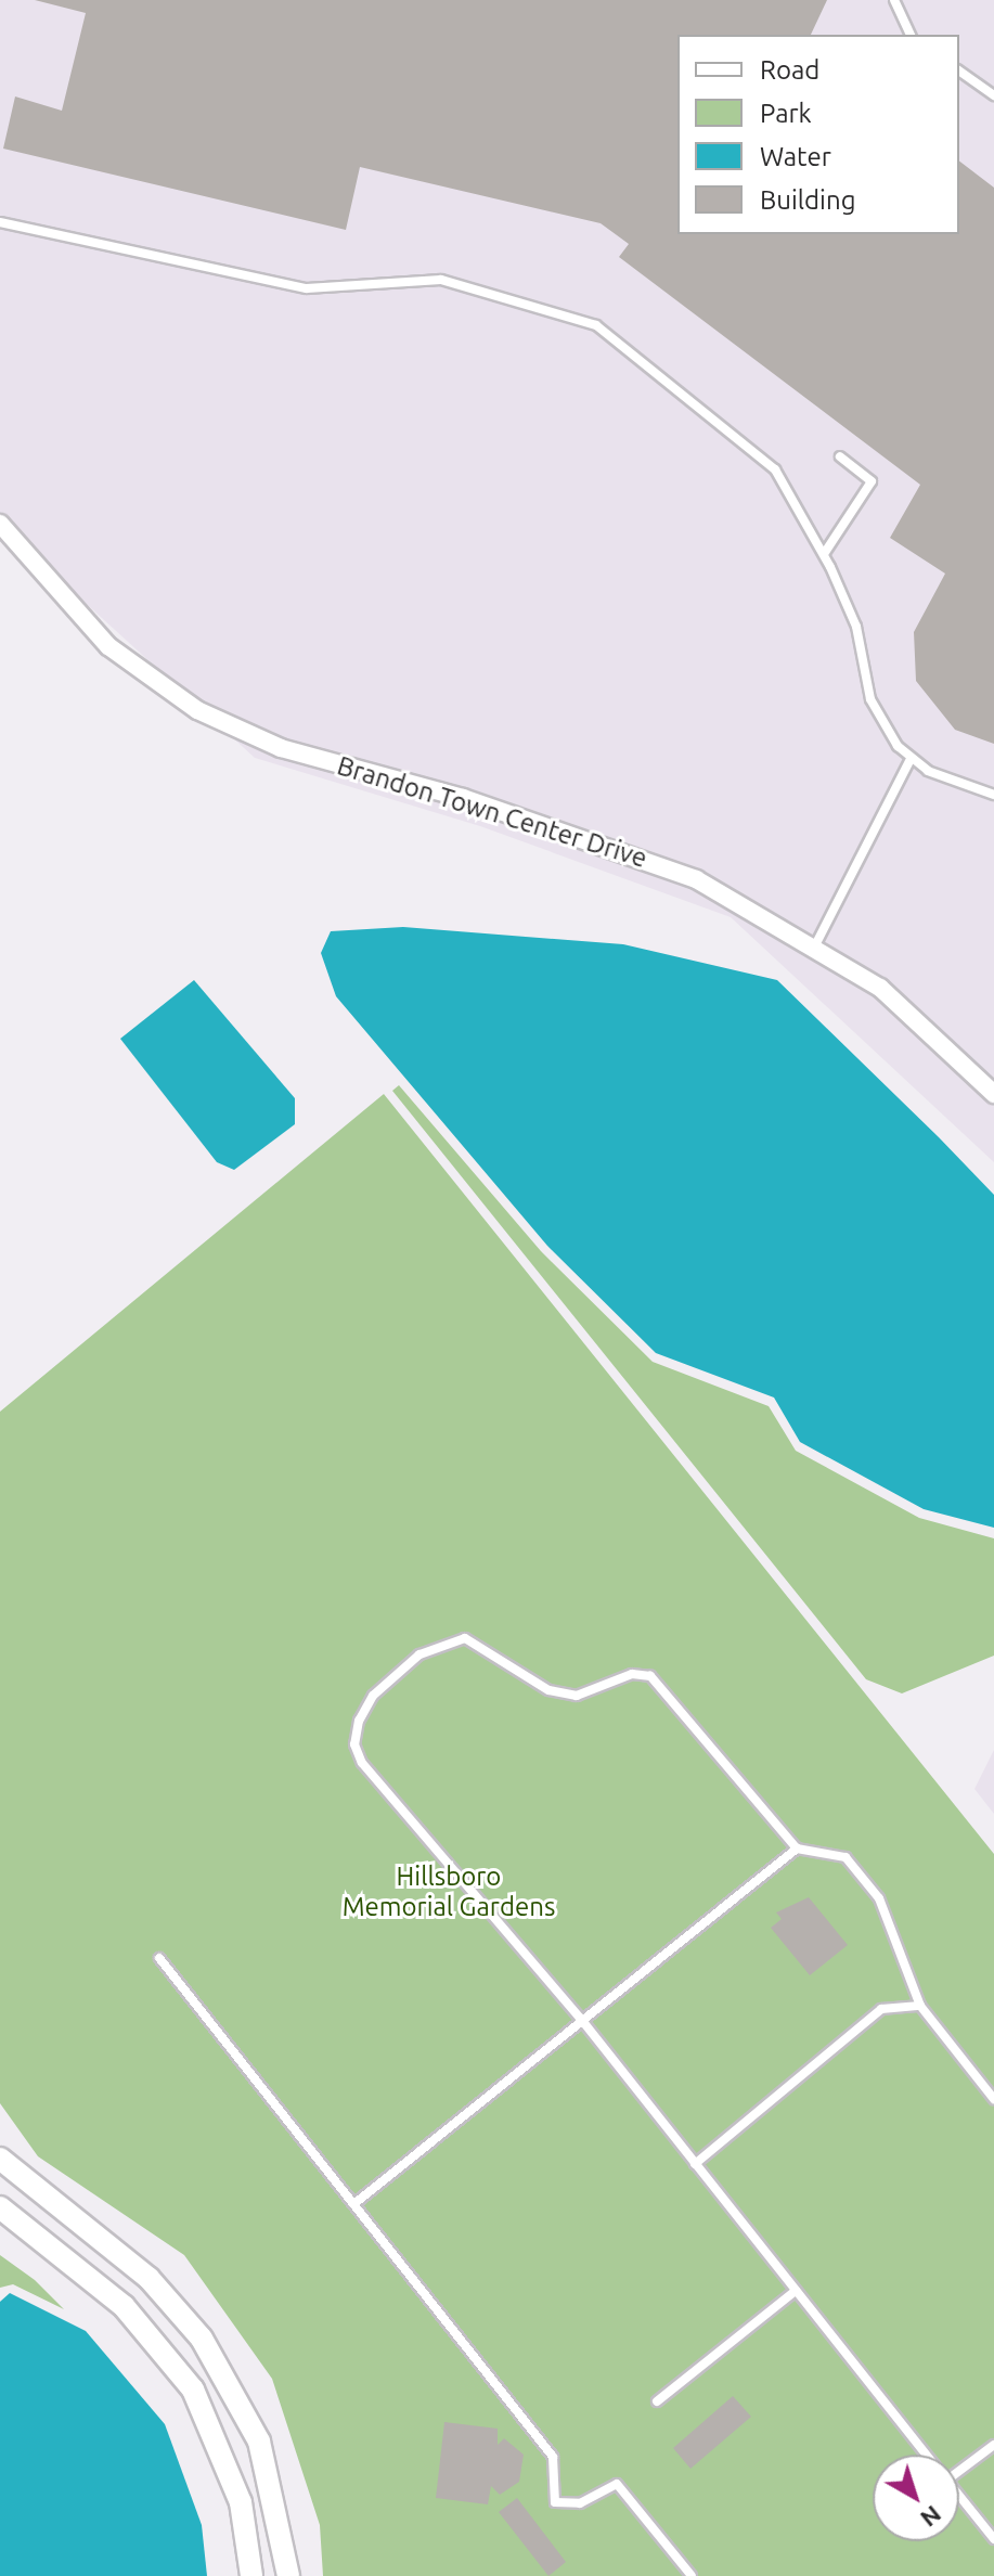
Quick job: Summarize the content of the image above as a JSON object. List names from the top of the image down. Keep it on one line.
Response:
{"streets":{"street":["Brandon Town Center Drive"]},"parks":["Hillsboro Memorial Gardens"],"legend":["Road","Park","Water","Building"],"north":"bottom right"}
